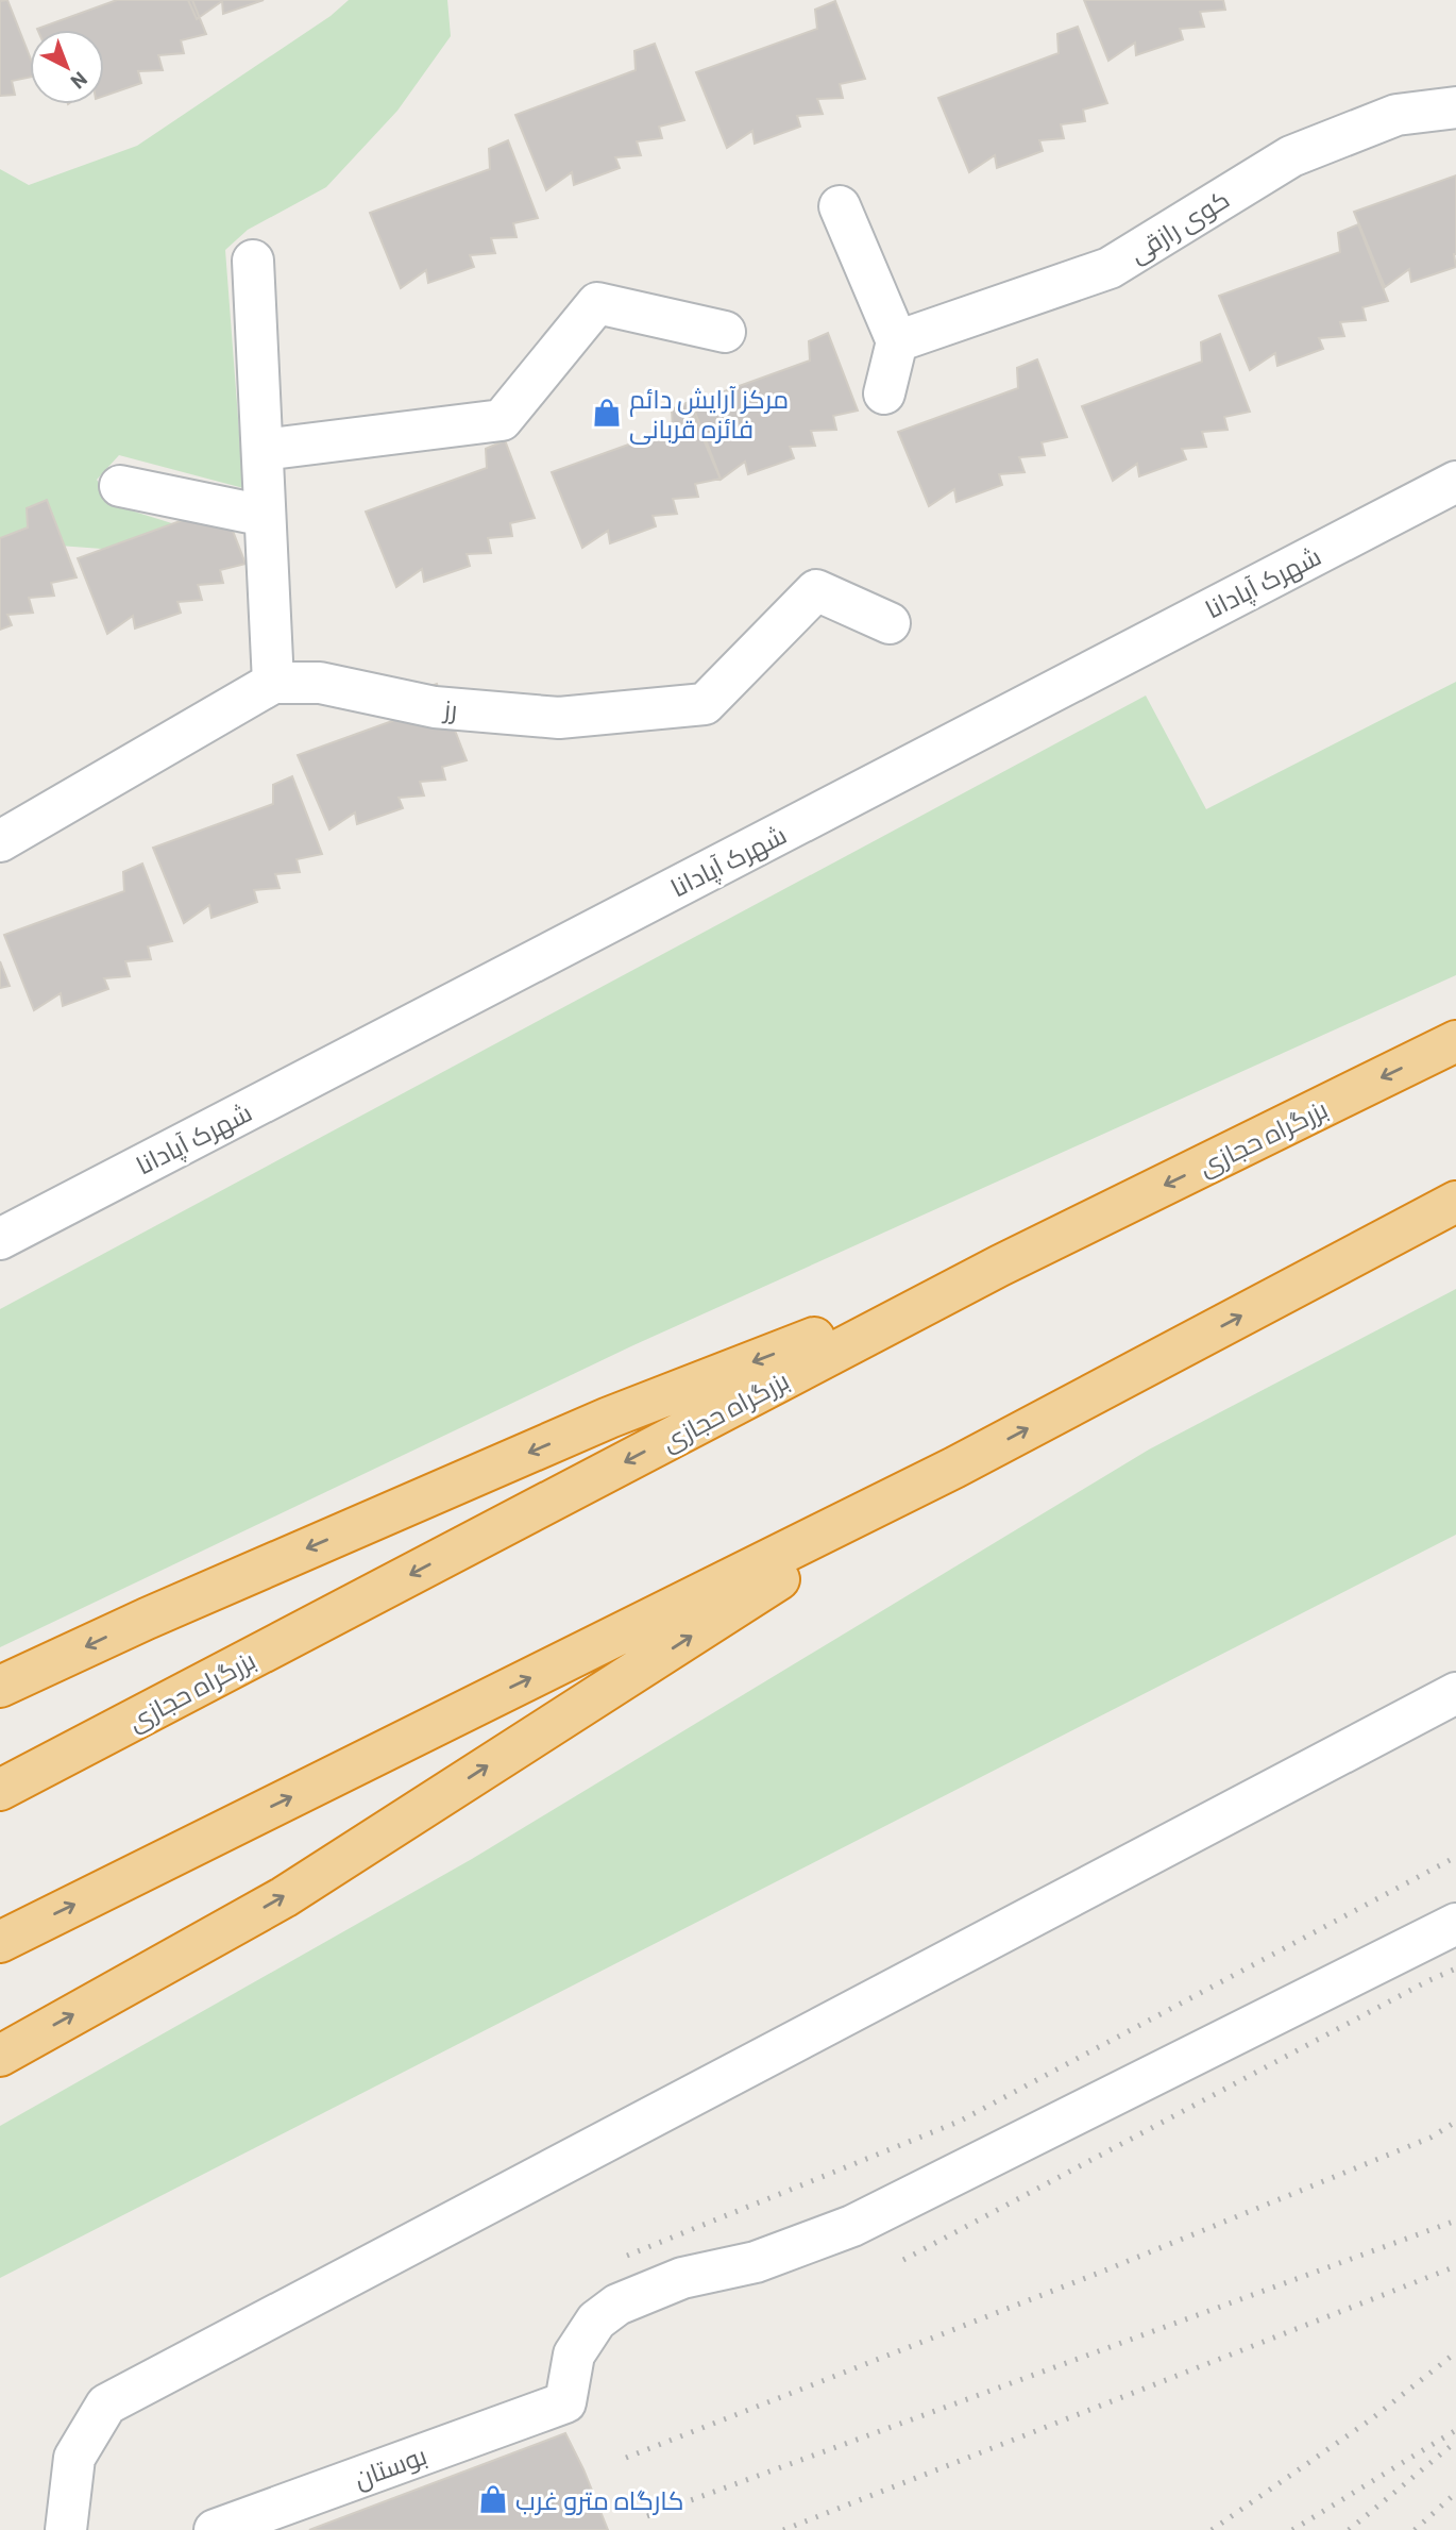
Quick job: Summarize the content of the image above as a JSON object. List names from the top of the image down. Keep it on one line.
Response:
{"streets":{"highway":["بزرگراه حجازی"],"street":["کوی رازقی","شهرک آپادانا","رز","بوستان"]},"places":{"shop":["مرکز آرایش دائم فائزه قربانی","کارگاه مترو غرب"]},"north":"bottom right"}
